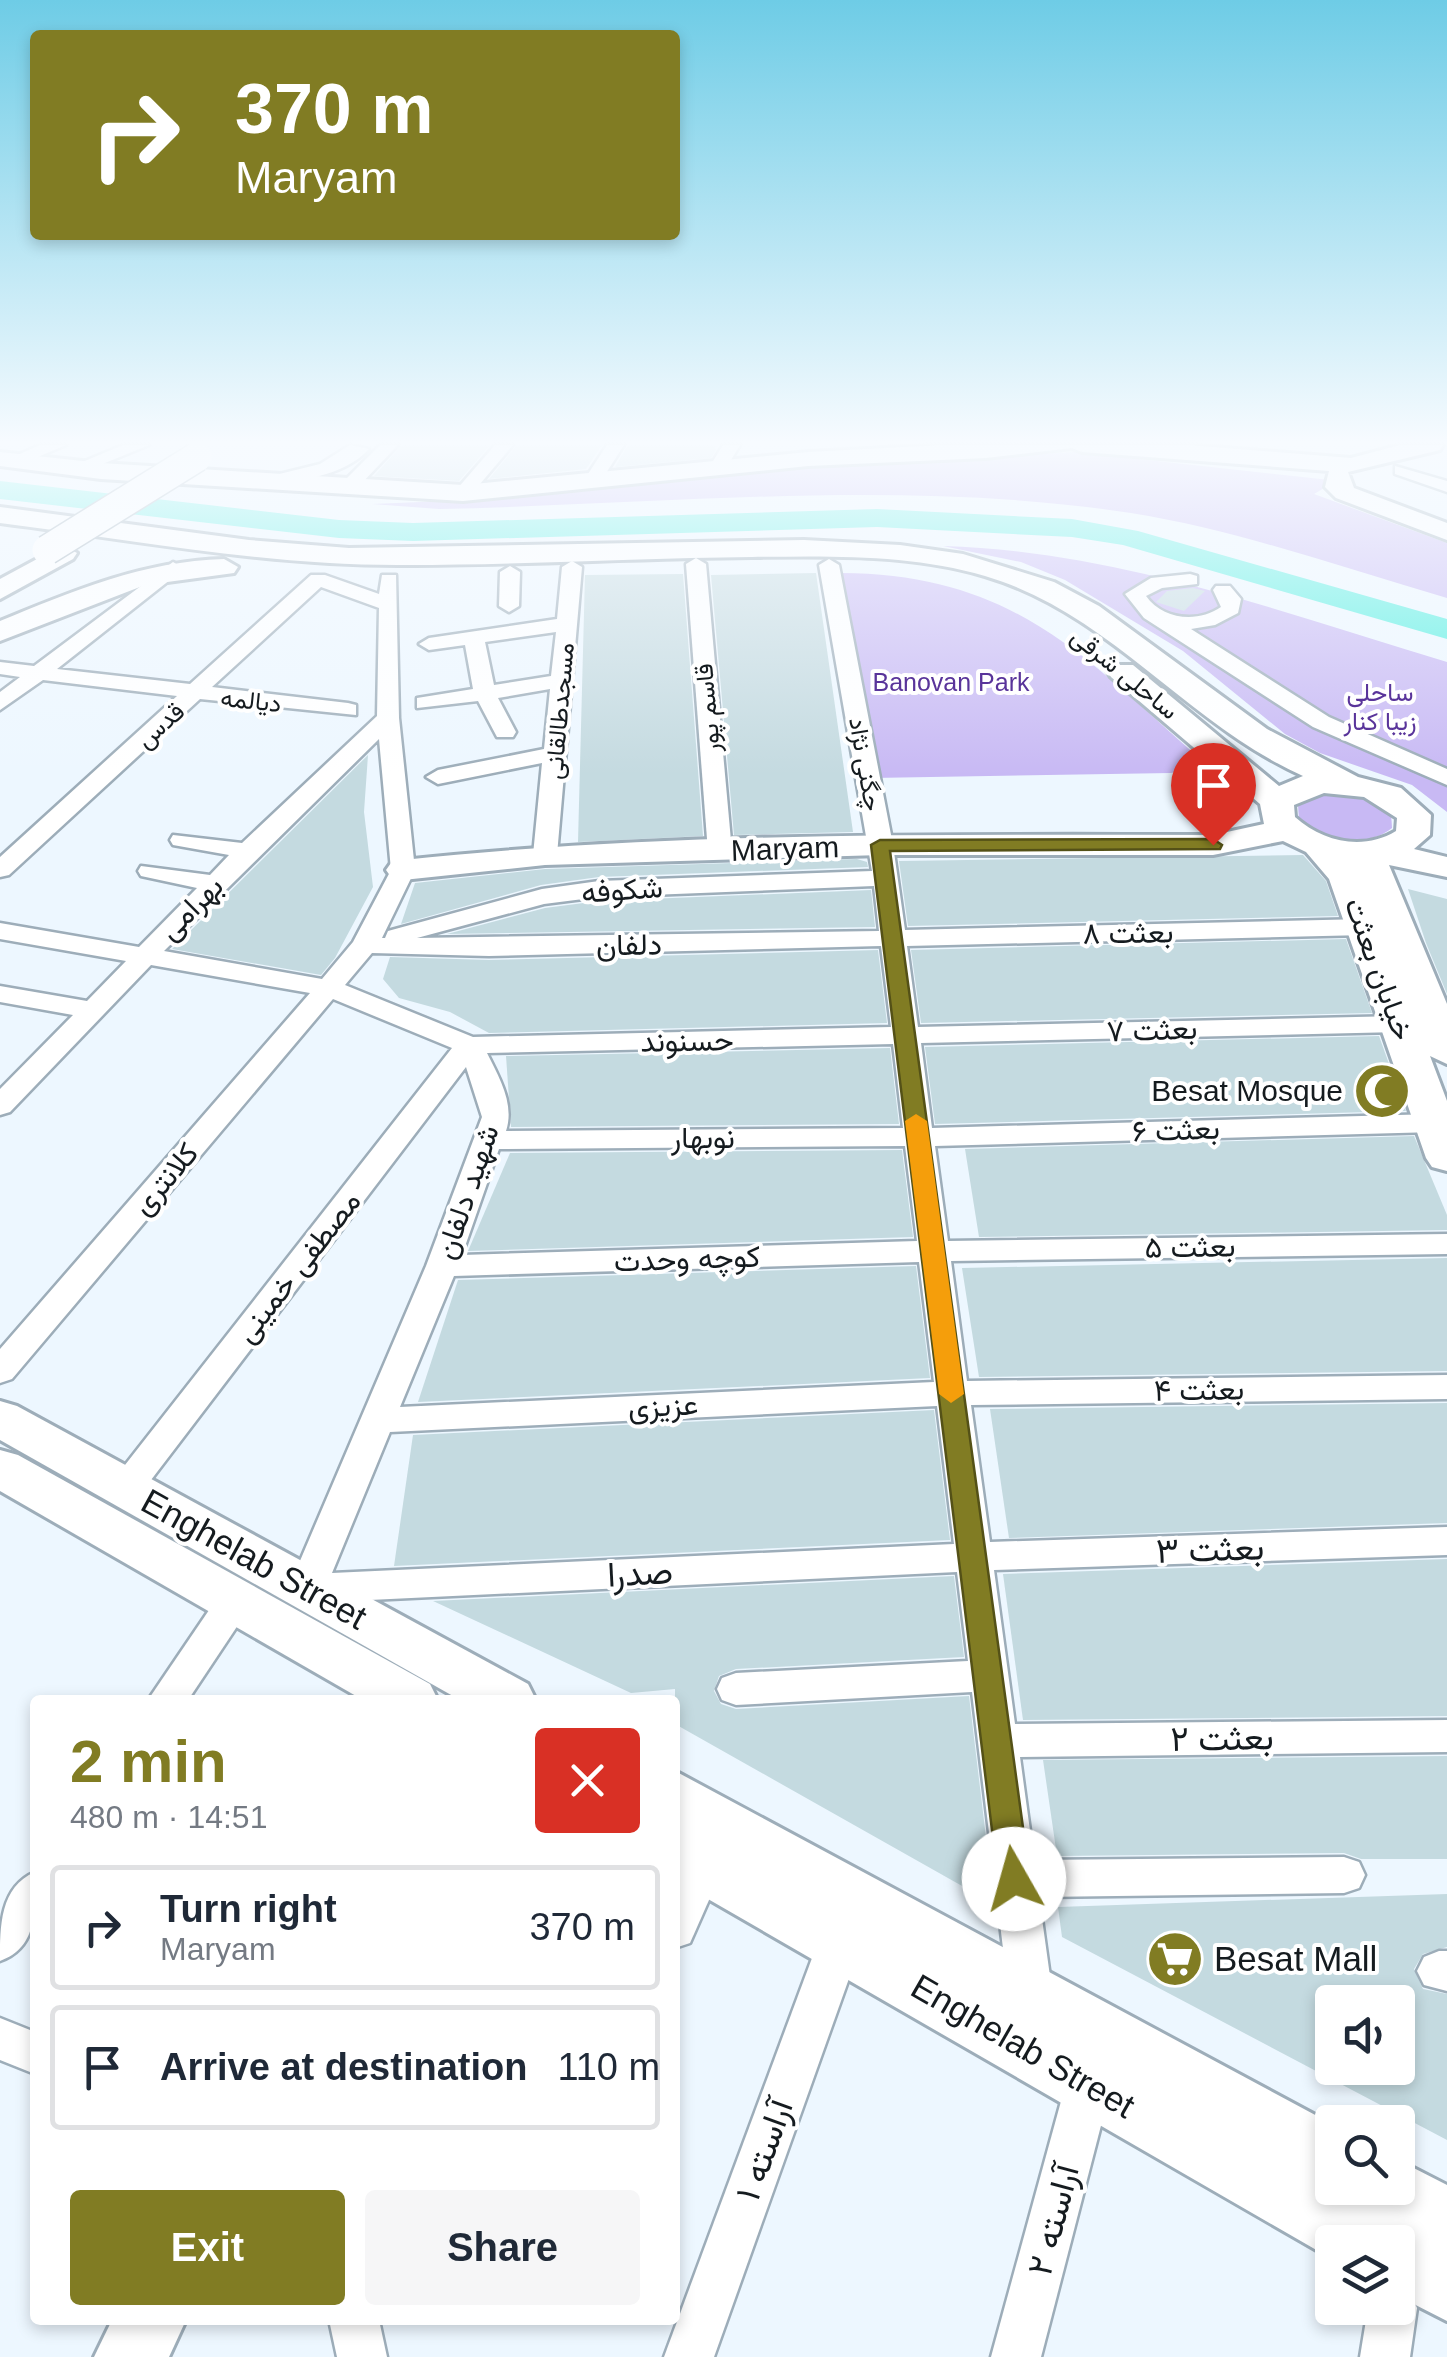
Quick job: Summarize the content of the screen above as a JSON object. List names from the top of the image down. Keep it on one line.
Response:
{"streets":{"main road":["ساحلی شرقی","Maryam","خیابان بعثت","Enghelab Street"],"street":["دیالمه","قاسم پور","مسجدطالقانی","قدس","چگنی نژاد","شکوفه","بهرامی","بعثت ۸","دلفان","بعثت ۷","حسنوند","بعثت ۶","نوبهار","کلانتری","شهید دلفان","بعثت ۵","کوچه وحدت","مصطفی خمینی","بعثت ۴","عزیزی","بعثت ۳","صدرا","بعثت ۲","آراسته ۱","آراسته ۲"]},"crossings":[["ساحلی شرقی","قاسم پور"],["ساحلی شرقی","مسجدطالقانی"],["ساحلی شرقی","قدس"],["ساحلی شرقی","چگنی نژاد"],["ساحلی شرقی","Maryam"],["ساحلی شرقی","خیابان بعثت"],["دیالمه","قدس"],["قاسم پور","Maryam"],["مسجدطالقانی","Maryam"],["چگنی نژاد","Maryam"],["چگنی نژاد","شکوفه"],["چگنی نژاد","بعثت ۸"],["چگنی نژاد","دلفان"],["چگنی نژاد","بعثت ۷"],["چگنی نژاد","حسنوند"],["چگنی نژاد","بعثت ۶"],["چگنی نژاد","نوبهار"],["چگنی نژاد","بعثت ۵"],["چگنی نژاد","کوچه وحدت"],["چگنی نژاد","بعثت ۴"],["چگنی نژاد","عزیزی"],["چگنی نژاد","بعثت ۳"],["چگنی نژاد","Enghelab Street"],["چگنی نژاد","صدرا"],["چگنی نژاد","بعثت ۲"],["Maryam","شکوفه"],["Maryam","خیابان بعثت"],["شکوفه","دلفان"],["بعثت ۸","دلفان"],["بعثت ۸","خیابان بعثت"],["خیابان بعثت","بعثت ۷"],["خیابان بعثت","بعثت ۶"],["بعثت ۷","حسنوند"],["حسنوند","شهید دلفان"],["حسنوند","مصطفی خمینی"],["بعثت ۶","نوبهار"],["نوبهار","شهید دلفان"],["شهید دلفان","کوچه وحدت"],["شهید دلفان","مصطفی خمینی"],["شهید دلفان","عزیزی"],["شهید دلفان","Enghelab Street"],["شهید دلفان","صدرا"],["بعثت ۵","کوچه وحدت"],["مصطفی خمینی","Enghelab Street"],["بعثت ۴","عزیزی"],["بعثت ۳","صدرا"],["Enghelab Street","صدرا"],["Enghelab Street","آراسته ۱"],["Enghelab Street","آراسته ۲"]],"parks":["Banovan Park","ساحلی زیبا کنار"],"places":{"mosque":["Besat Mosque"],"supermarket":["Besat Mall"]},"page":{"turn":["370 m","Maryam"],"heading":["2 min","480 m · 14:51"],"list":[{"name":"Turn right","note":"Maryam","value":"370 m"},{"name":"Arrive at destination","value":"110 m"}],"buttons":["Exit","Share"]}}
